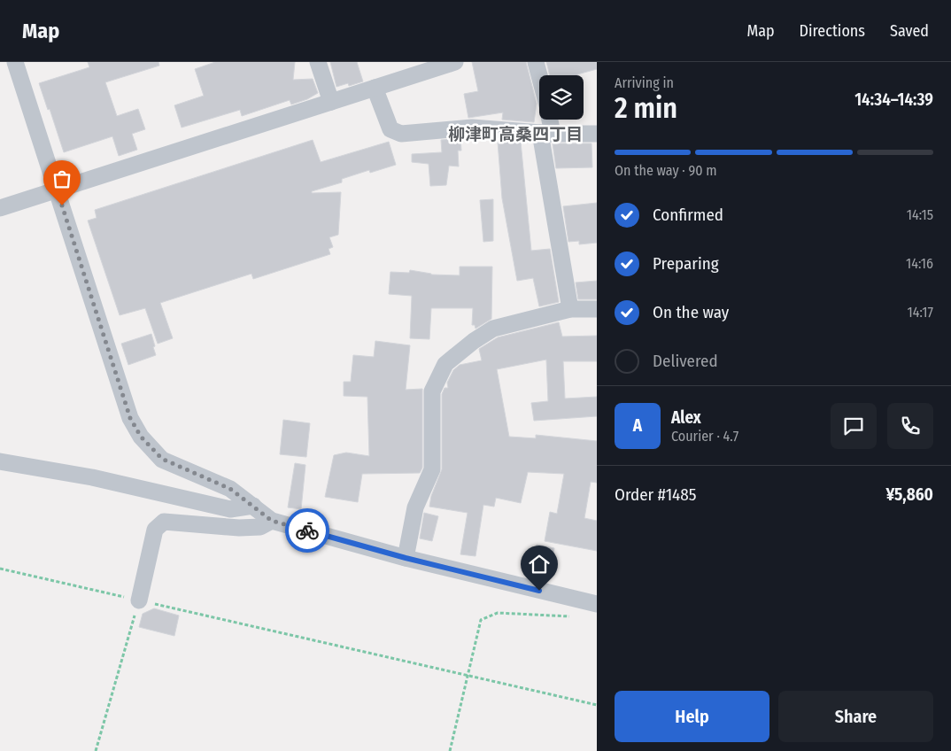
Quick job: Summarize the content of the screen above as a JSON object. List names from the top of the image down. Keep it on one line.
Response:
{"districts":["柳津町高桑四丁目"],"page":{"header":"Map","nav":["Map","Directions","Saved"],"heading":["2 min","Arriving in","14:34–14:39"],"panel":["Alex","Courier · 4.7","Order #1485","¥5,860"],"bar":"On the way · 90 m","list":[["Confirmed","14:15"],["Preparing","14:16"],["On the way","14:17"],"Delivered"],"round":"A","buttons":["Help","Share"]}}
